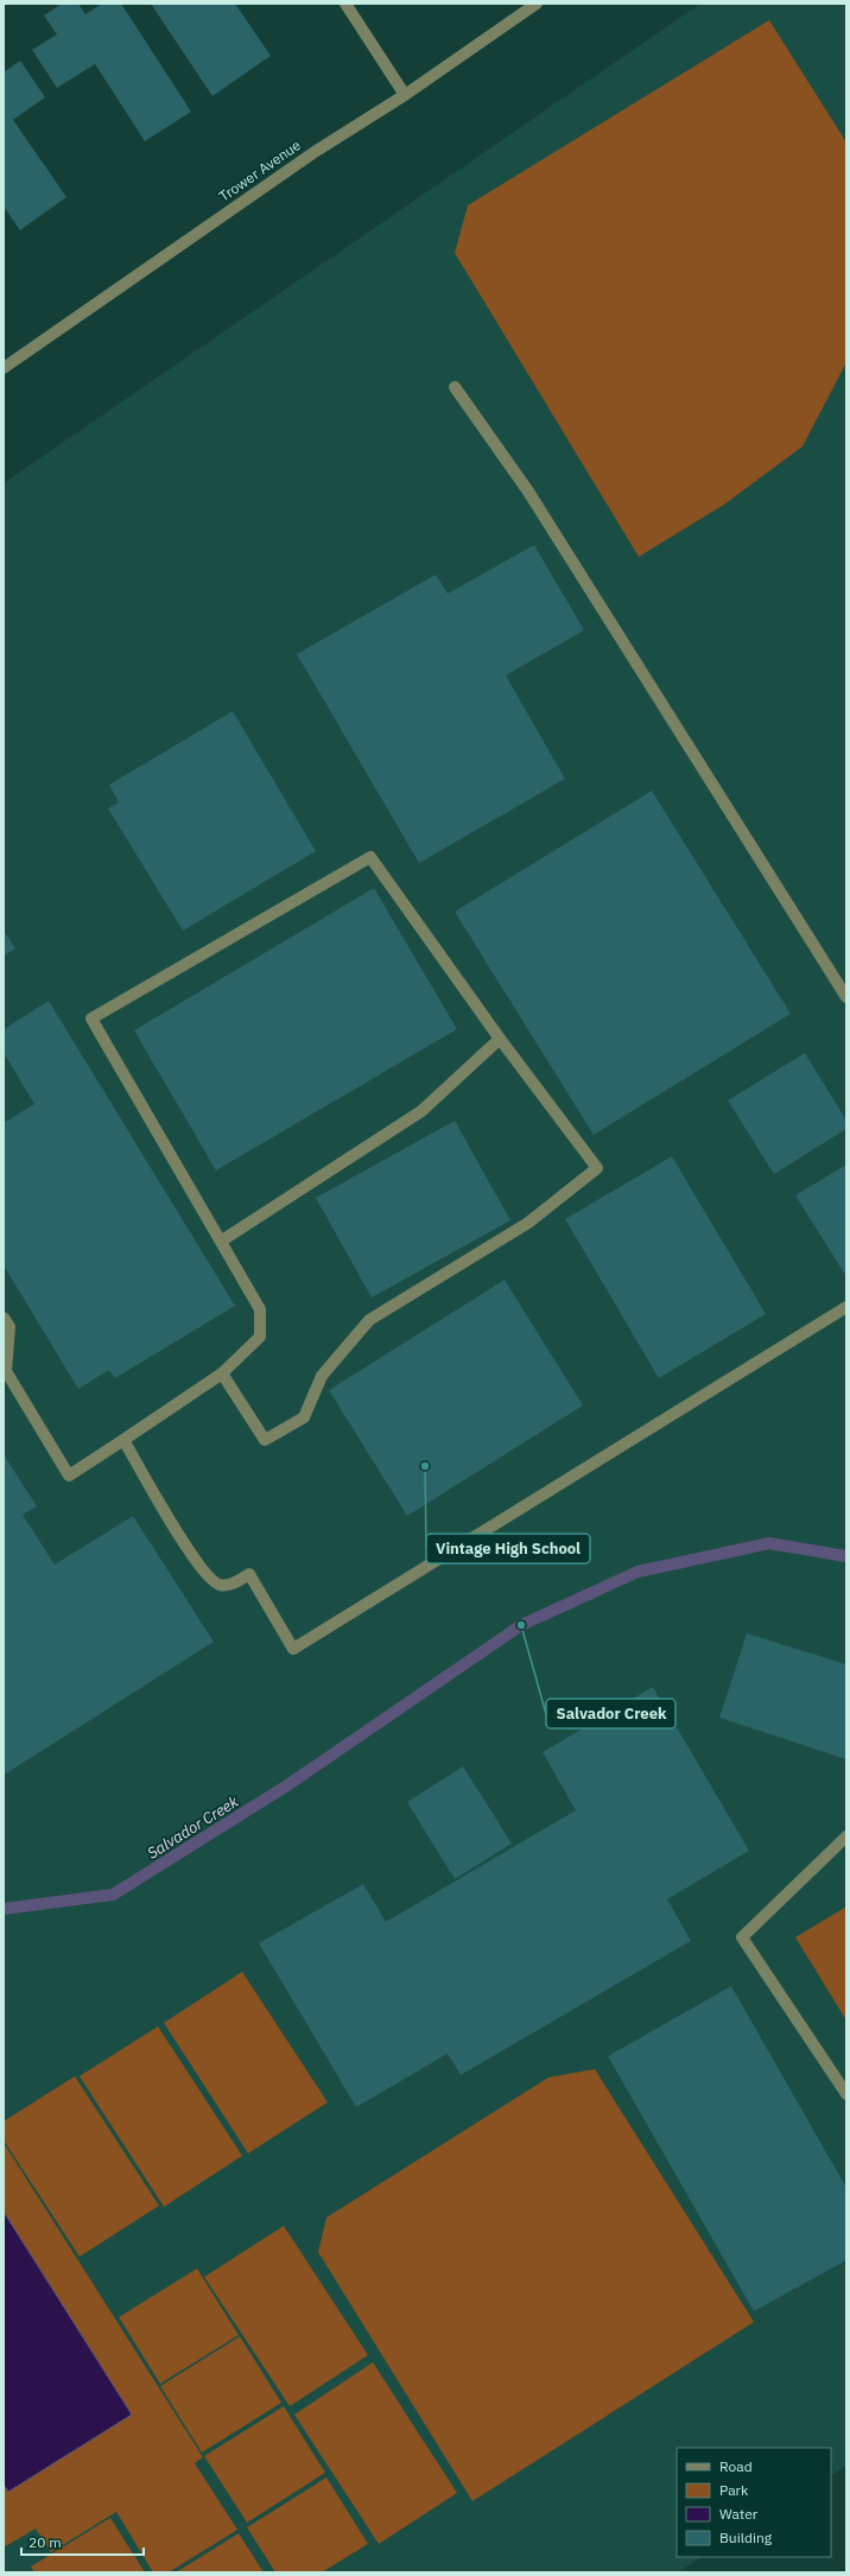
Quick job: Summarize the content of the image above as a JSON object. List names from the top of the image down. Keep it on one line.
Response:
{"streets":{"street":["Trower Avenue"]},"water":["Salvador Creek"],"places":["Vintage High School","Salvador Creek"],"legend":["Road","Park","Water","Building"],"scale_bar":"20 m"}
